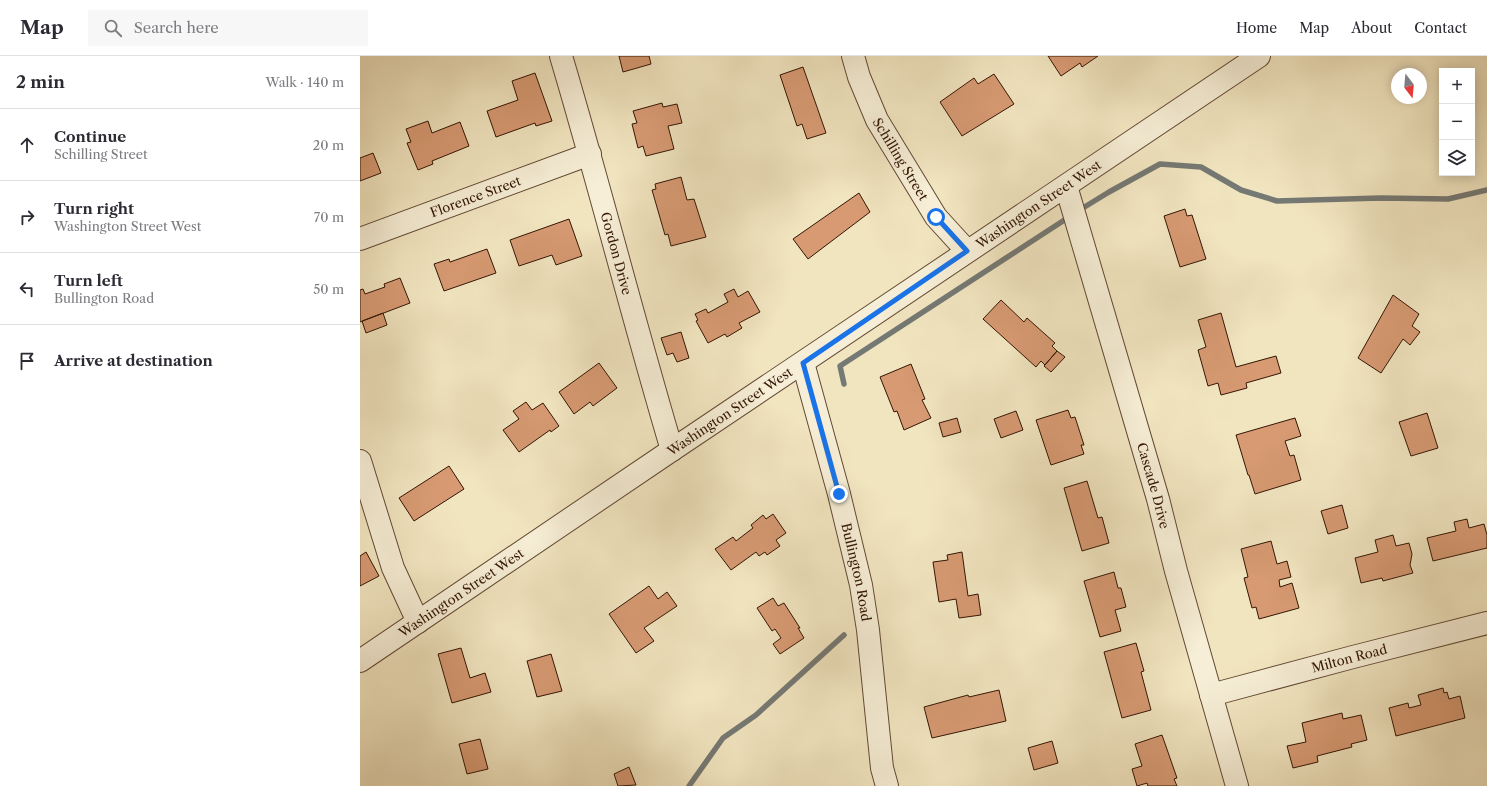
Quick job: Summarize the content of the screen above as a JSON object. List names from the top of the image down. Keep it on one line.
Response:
{"streets":{"street":["Schilling Street","Florence Street","Washington Street West","Gordon Drive","Cascade Drive","Bullington Road","Milton Road"]},"crossings":[["Schilling Street","Washington Street West"],["Florence Street","Gordon Drive"],["Washington Street West","Gordon Drive"],["Washington Street West","Cascade Drive"],["Washington Street West","Bullington Road"],["Cascade Drive","Milton Road"]],"north":"bottom","page":{"header":"Map","search":"Search here","nav":["Home","Map","About","Contact"],"heading":["2 min","Walk · 140 m"],"map_buttons":["+","−"],"list":[["Continue","Schilling Street","20 m"],["Turn right","Washington Street West","70 m"],["Turn left","Bullington Road","50 m"],"Arrive at destination"]}}
